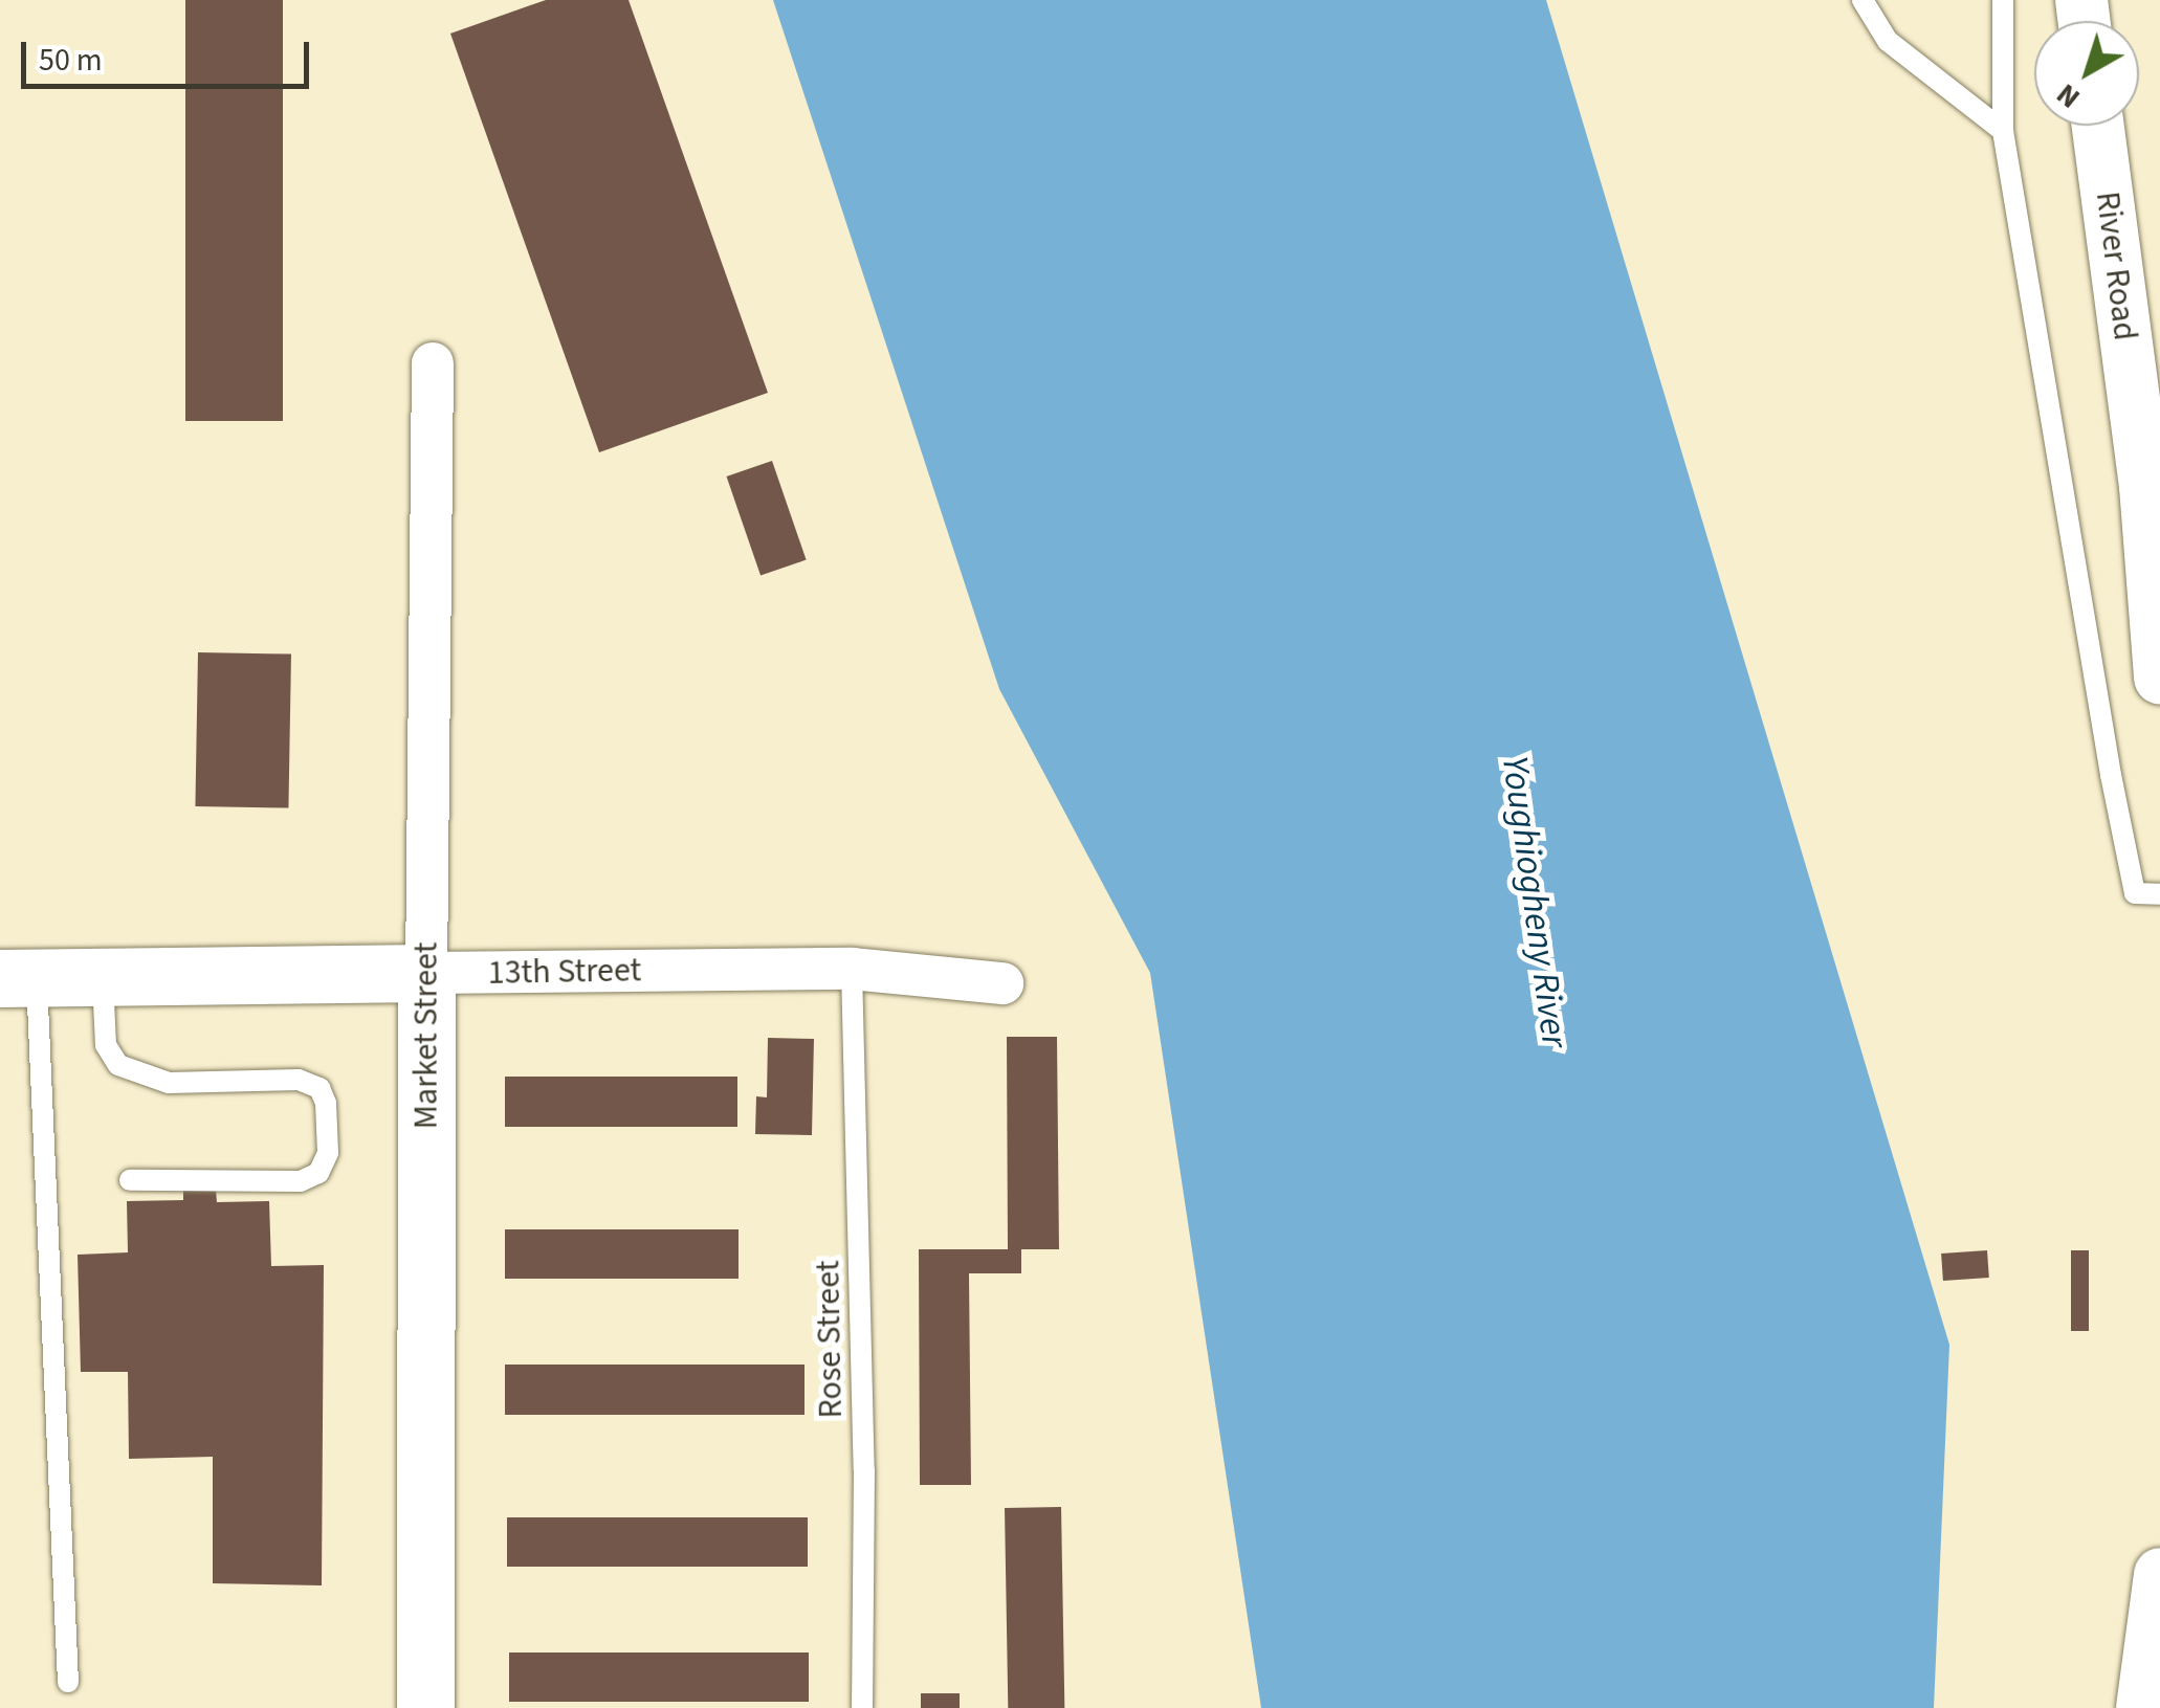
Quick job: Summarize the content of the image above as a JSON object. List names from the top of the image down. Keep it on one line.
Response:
{"streets":{"main road":["13th Street","Market Street"],"street":["River Road"],"lane":["Rose Street"]},"crossings":[["13th Street","Market Street"],["13th Street","Rose Street"]],"water":["Youghiogheny River"],"scale_bar":"50 m","north":"bottom left"}
